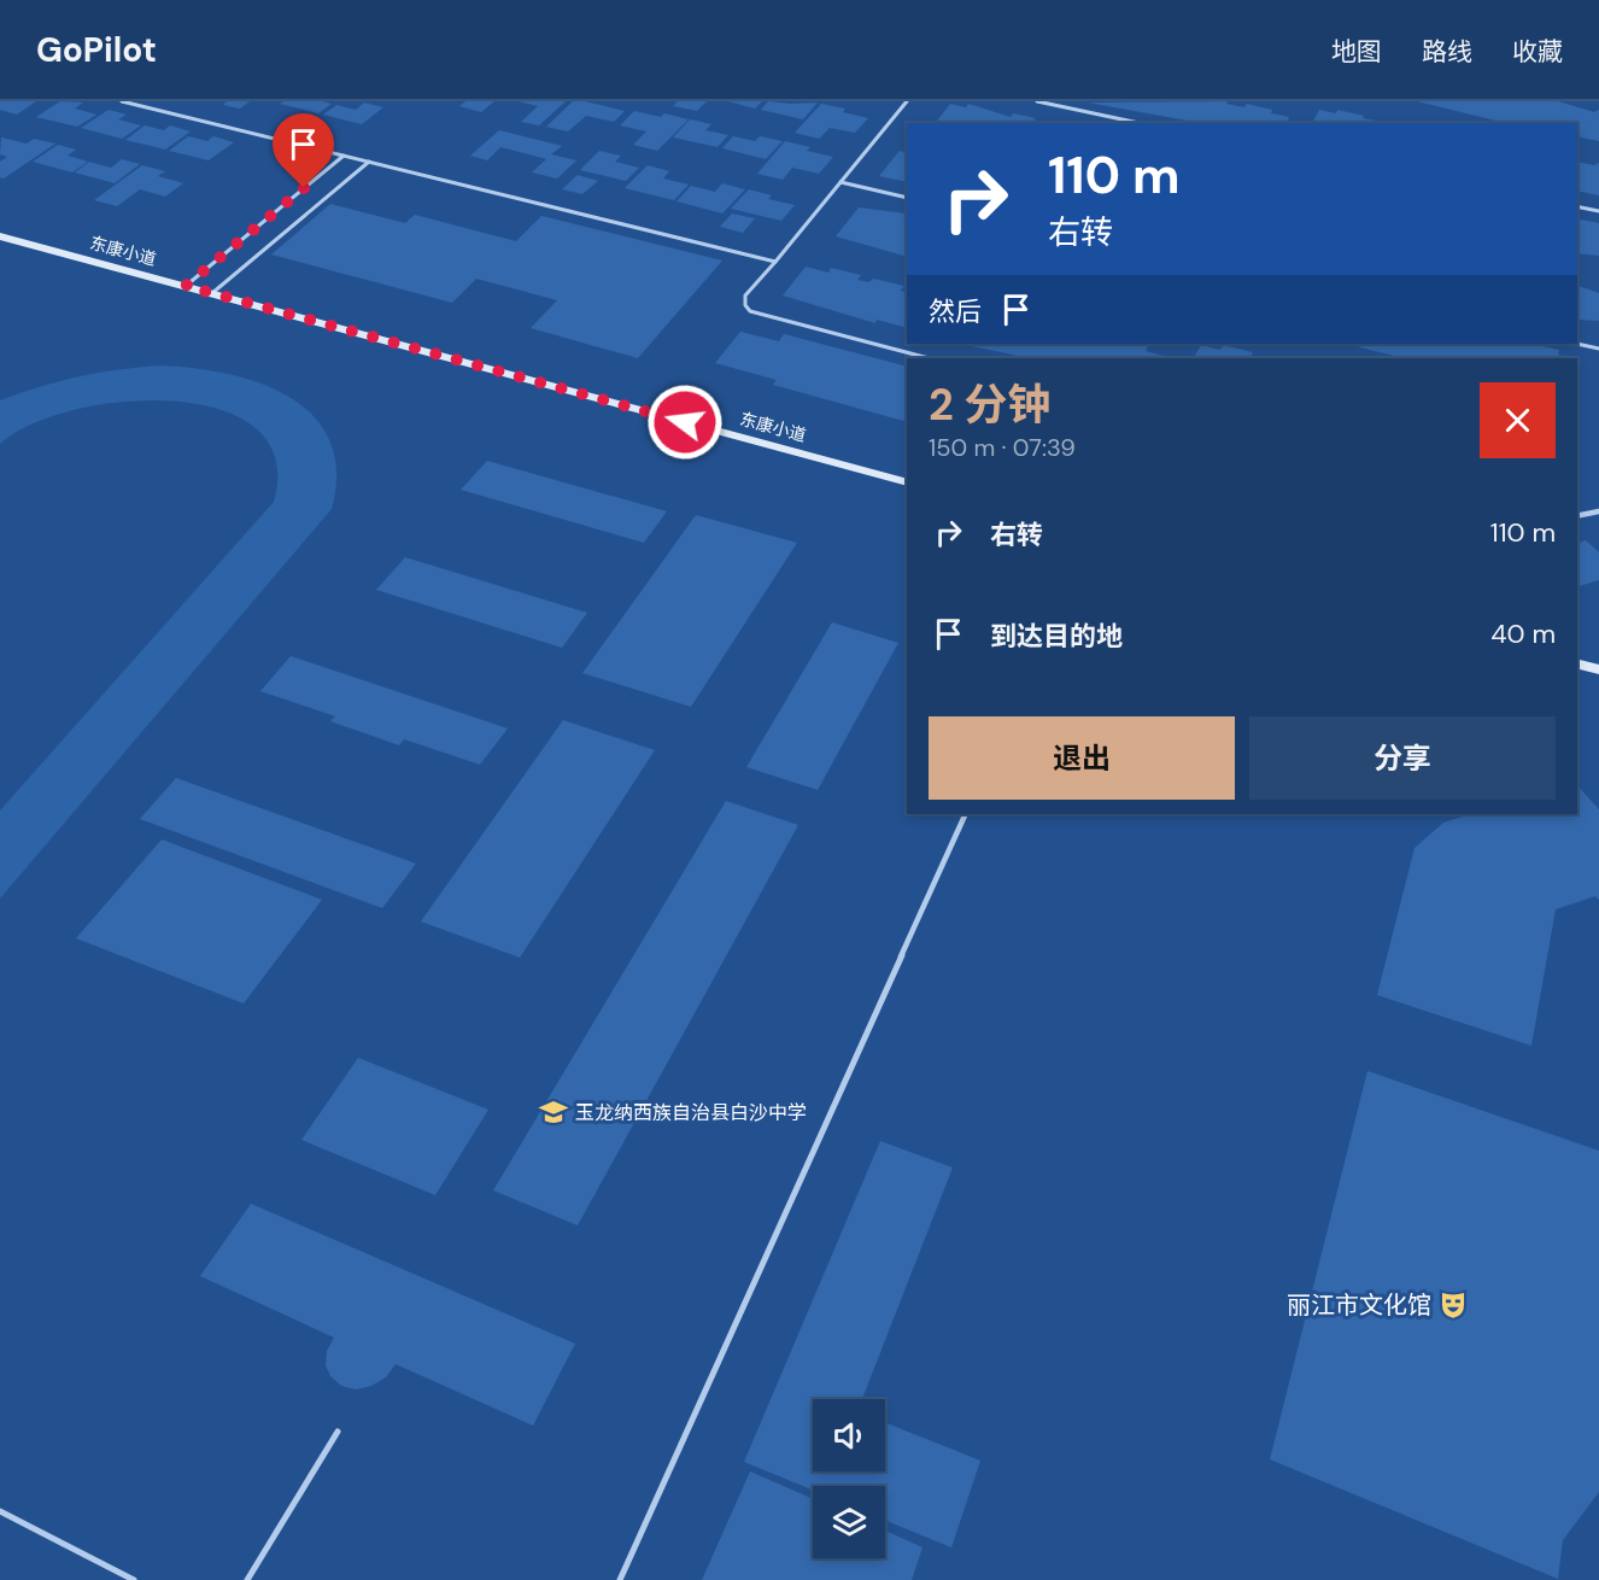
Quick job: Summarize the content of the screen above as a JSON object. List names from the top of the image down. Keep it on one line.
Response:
{"streets":{"street":["东康小道"]},"places":{"school or university":["玉龙纳西族自治县白沙中学"],"theatre":["丽江市文化馆"]},"page":{"header":"GoPilot","nav":["地图","路线","收藏"],"turn":["110 m","右转"],"then":"然后","heading":["2 分钟","150 m · 07:39"],"list":[{"name":"右转","value":"110 m"},{"name":"到达目的地","value":"40 m"}],"buttons":["退出","分享"]}}
